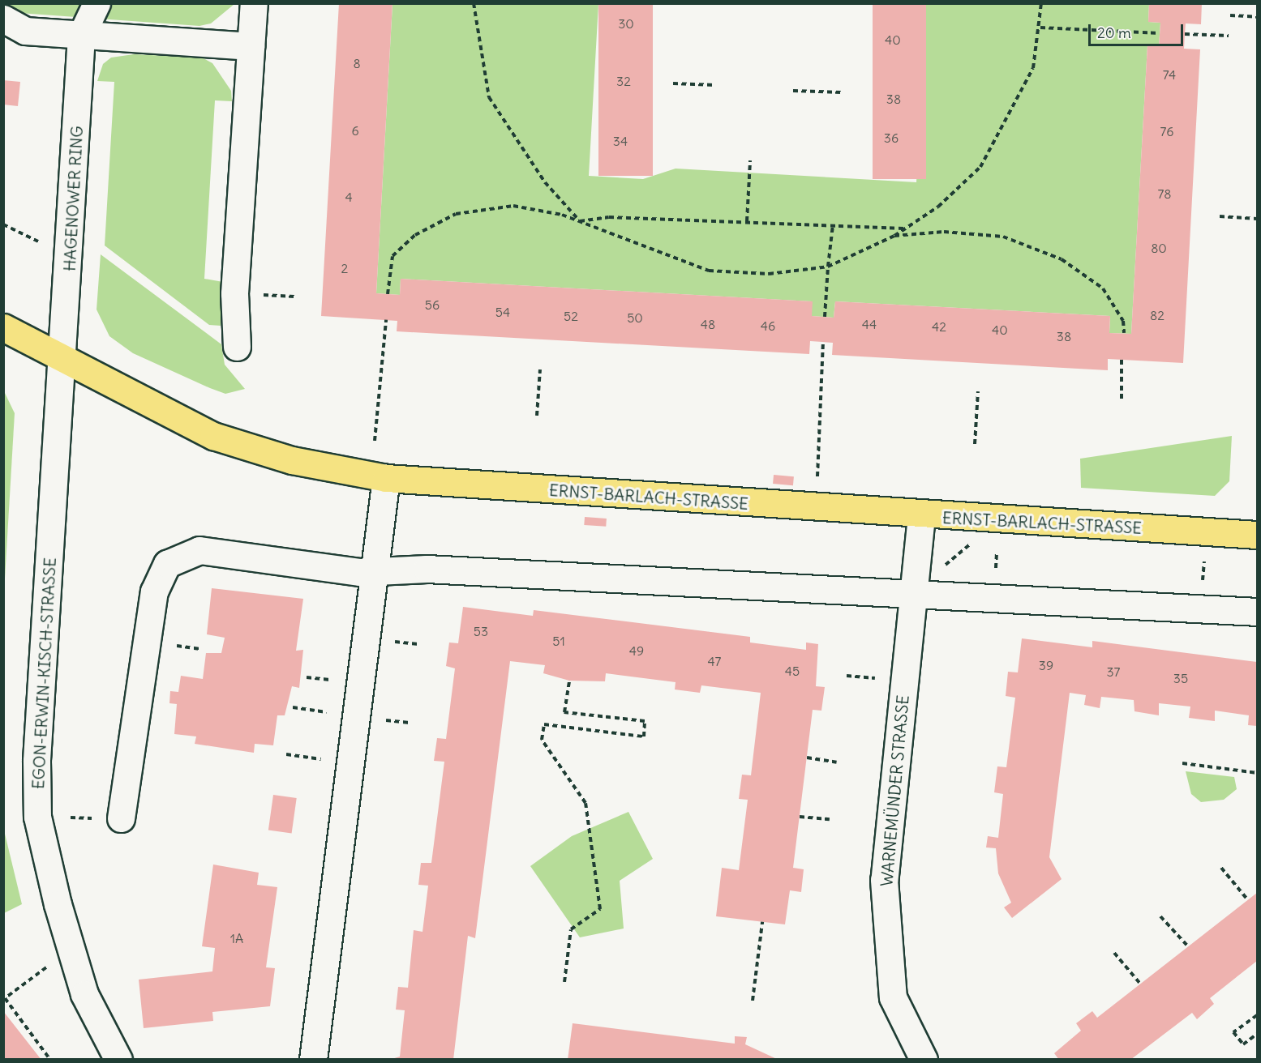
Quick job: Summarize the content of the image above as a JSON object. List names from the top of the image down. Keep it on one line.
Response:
{"streets":{"main road":["ERNST-BARLACH-STRASSE"],"street":["HAGENOWER RING","EGON-ERWIN-KISCH-STRASSE","WARNEMÜNDER STRASSE"]},"crossings":[["HAGENOWER RING","ERNST-BARLACH-STRASSE"],["HAGENOWER RING","EGON-ERWIN-KISCH-STRASSE"],["ERNST-BARLACH-STRASSE","EGON-ERWIN-KISCH-STRASSE"],["ERNST-BARLACH-STRASSE","WARNEMÜNDER STRASSE"]],"house_numbers":["30","40","8","74","32","38","6","76","36","34","78","4","80","2","56","54","82","52","50","48","44","46","42","40","38","53","51","49","47","39","45","37","35","1A"],"scale_bar":"20 m"}
